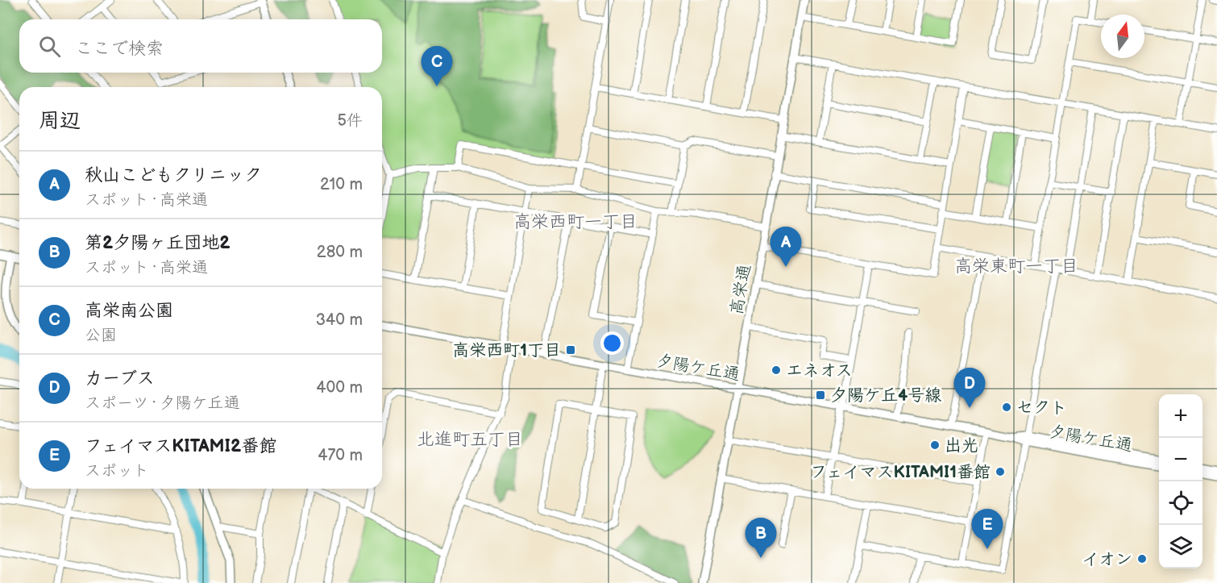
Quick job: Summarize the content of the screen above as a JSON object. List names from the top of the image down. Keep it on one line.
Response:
{"streets":{"street":["高栄通","夕陽ケ丘通"]},"crossings":[["高栄通","夕陽ケ丘通"]],"districts":["高栄西町一丁目","高栄東町一丁目","北進町五丁目"],"places":{"transit":["高栄西町1丁目","夕陽ケ丘4号線"],"other":["エネオス","セクト","出光","フェイマスKITAMI1番館","イオン"]},"north":"top","page":{"search":"ここで検索","pins":["C","A","D","E","B"],"heading":["周辺","5件"],"list":[{"mark":"A","name":"秋山こどもクリニック","note":"スポット · 高栄通","value":"210 m"},{"mark":"B","name":"第2夕陽ヶ丘団地2","note":"スポット · 高栄通","value":"280 m"},{"mark":"C","name":"高栄南公園","note":"公園","value":"340 m"},{"mark":"D","name":"カーブス","note":"スポーツ · 夕陽ケ丘通","value":"400 m"},{"mark":"E","name":"フェイマスKITAMI2番館","note":"スポット","value":"470 m"}],"map_buttons":["+","−"]}}
